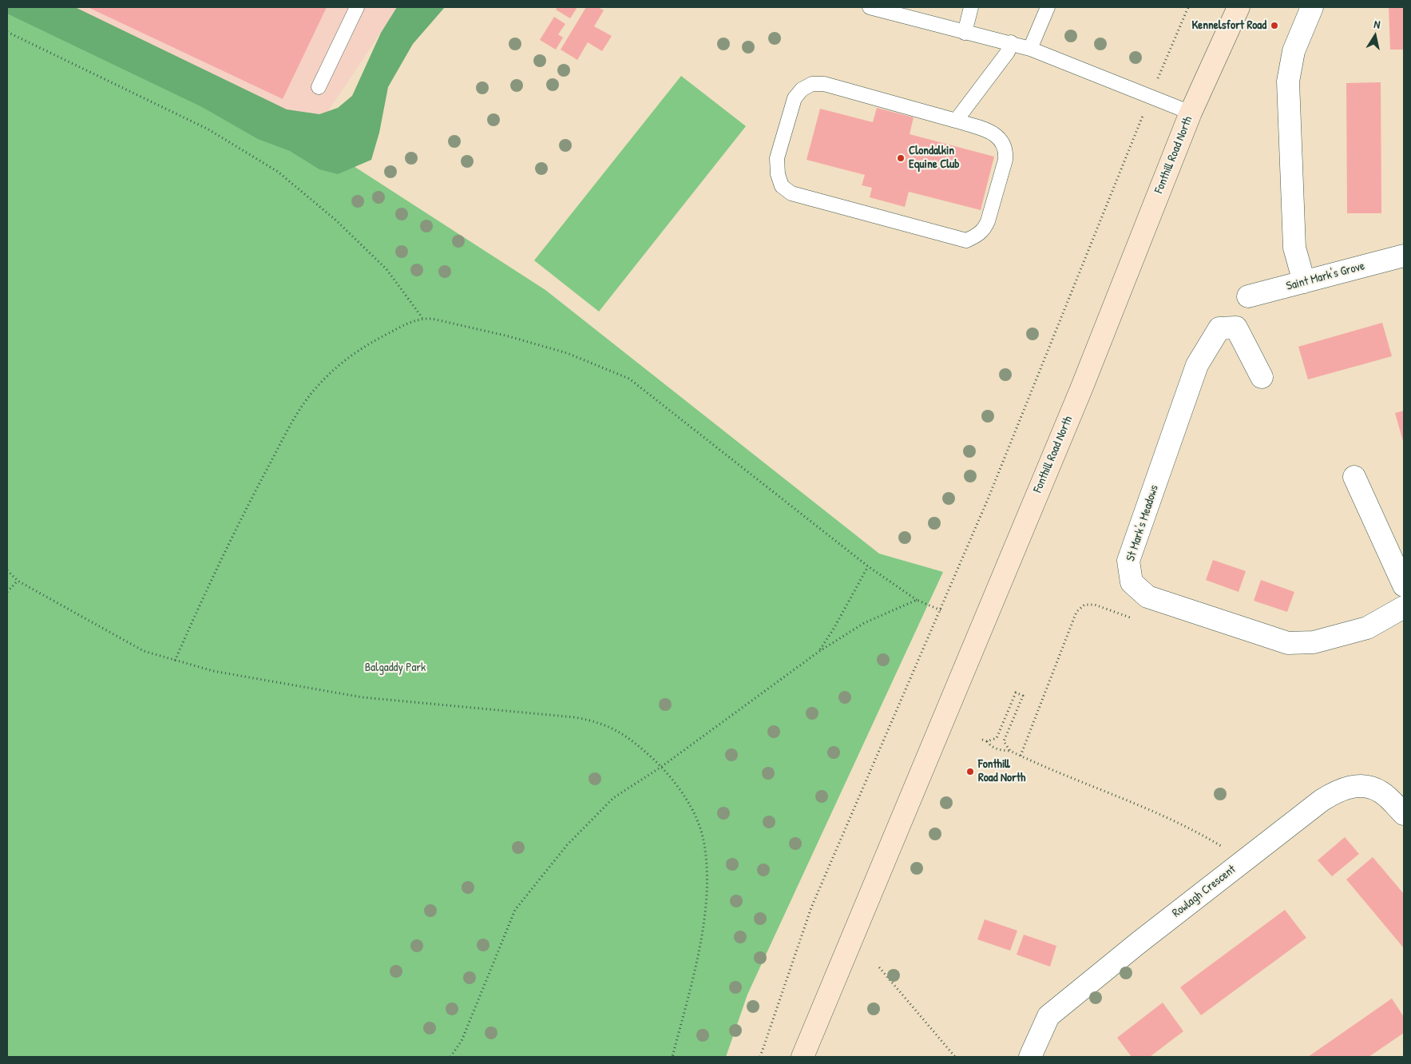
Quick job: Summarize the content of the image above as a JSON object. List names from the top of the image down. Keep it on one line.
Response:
{"streets":{"main road":["Fonthill Road North"],"street":["Saint Mark's Grove","St Mark's Meadows","Rowlagh Crescent"]},"parks":["Balgaddy Park"],"places":["Kennelsfort Road","Clondalkin Equine Club","Fonthill Road North"],"north":"top"}
